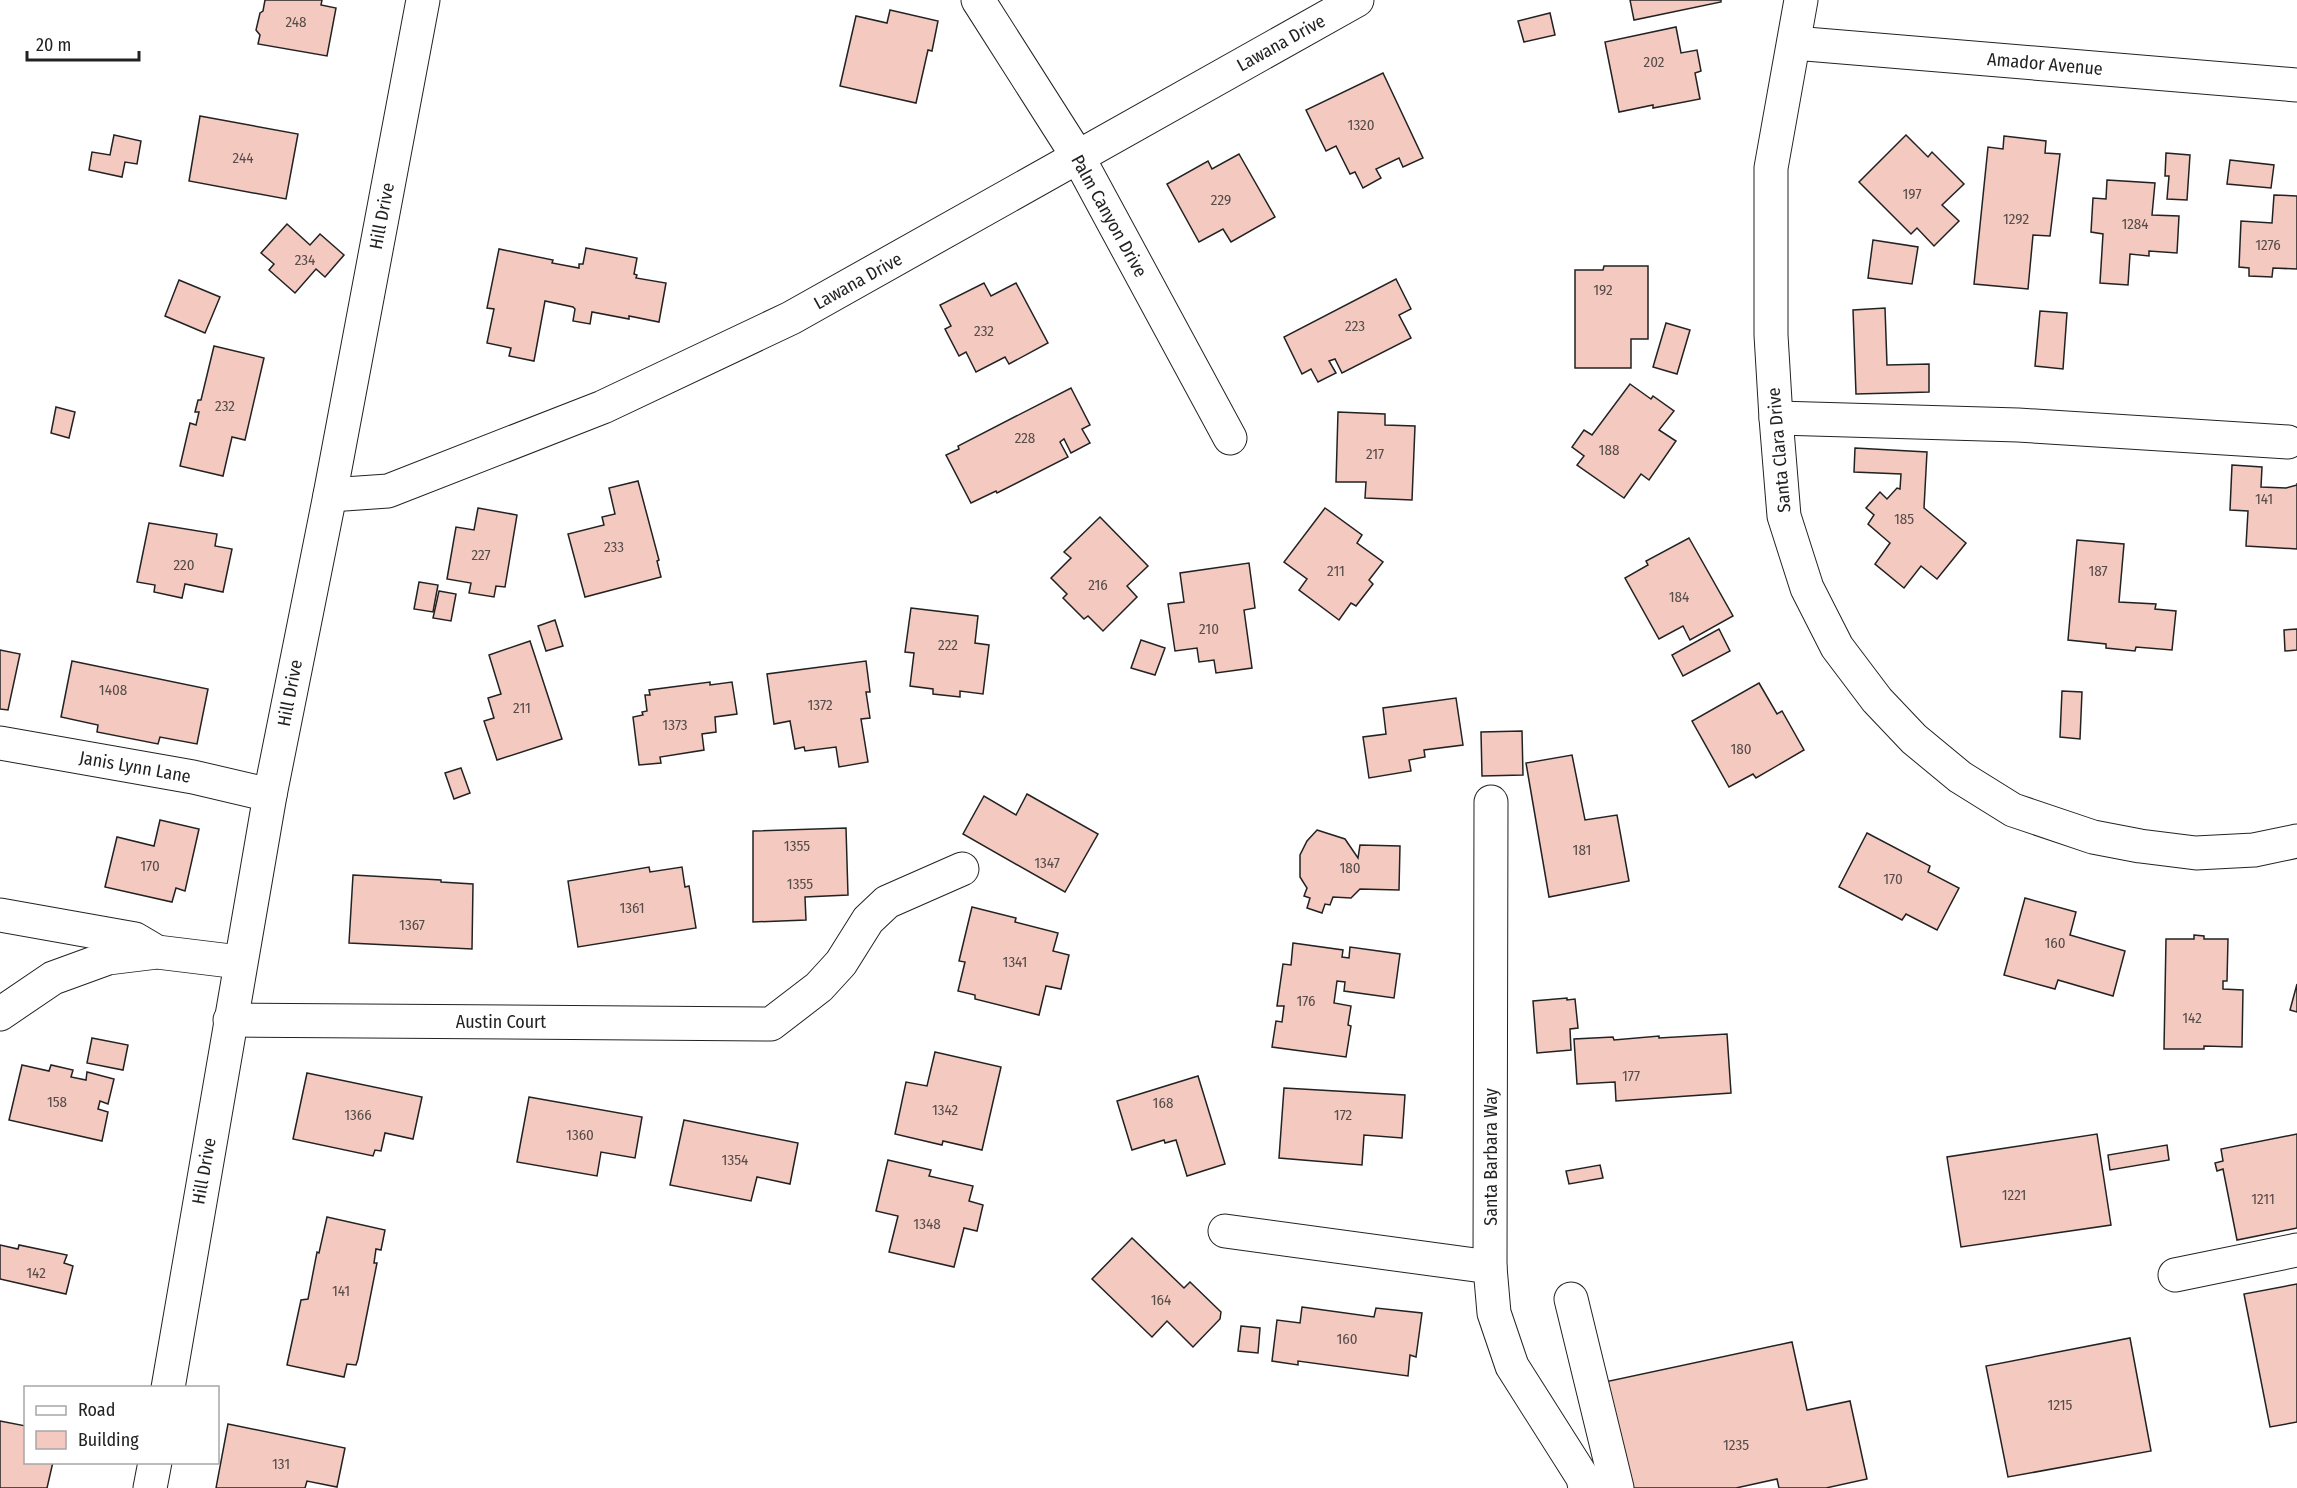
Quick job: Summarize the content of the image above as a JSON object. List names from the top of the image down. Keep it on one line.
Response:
{"streets":{"street":["Lawana Drive","Amador Avenue","Hill Drive","Palm Canyon Drive","Santa Clara Drive","Janis Lynn Lane","Austin Court","Santa Barbara Way"]},"crossings":[["Lawana Drive","Hill Drive"],["Lawana Drive","Palm Canyon Drive"],["Amador Avenue","Santa Clara Drive"],["Hill Drive","Janis Lynn Lane"],["Hill Drive","Austin Court"]],"house_numbers":["248","202","1320","244","197","229","1292","1284","1276","234","192","223","232","232","228","188","217","141","185","233","227","220","211","187","216","184","210","222","1408","1372","211","1373","180","1355","181","1347","170","180","170","1355","1361","1367","160","1341","176","142","177","158","168","1342","1366","172","1360","1354","1221","1211","1348","142","141","164","160","1215","1235","131"],"legend":["Road","Building"],"scale_bar":"20 m"}
